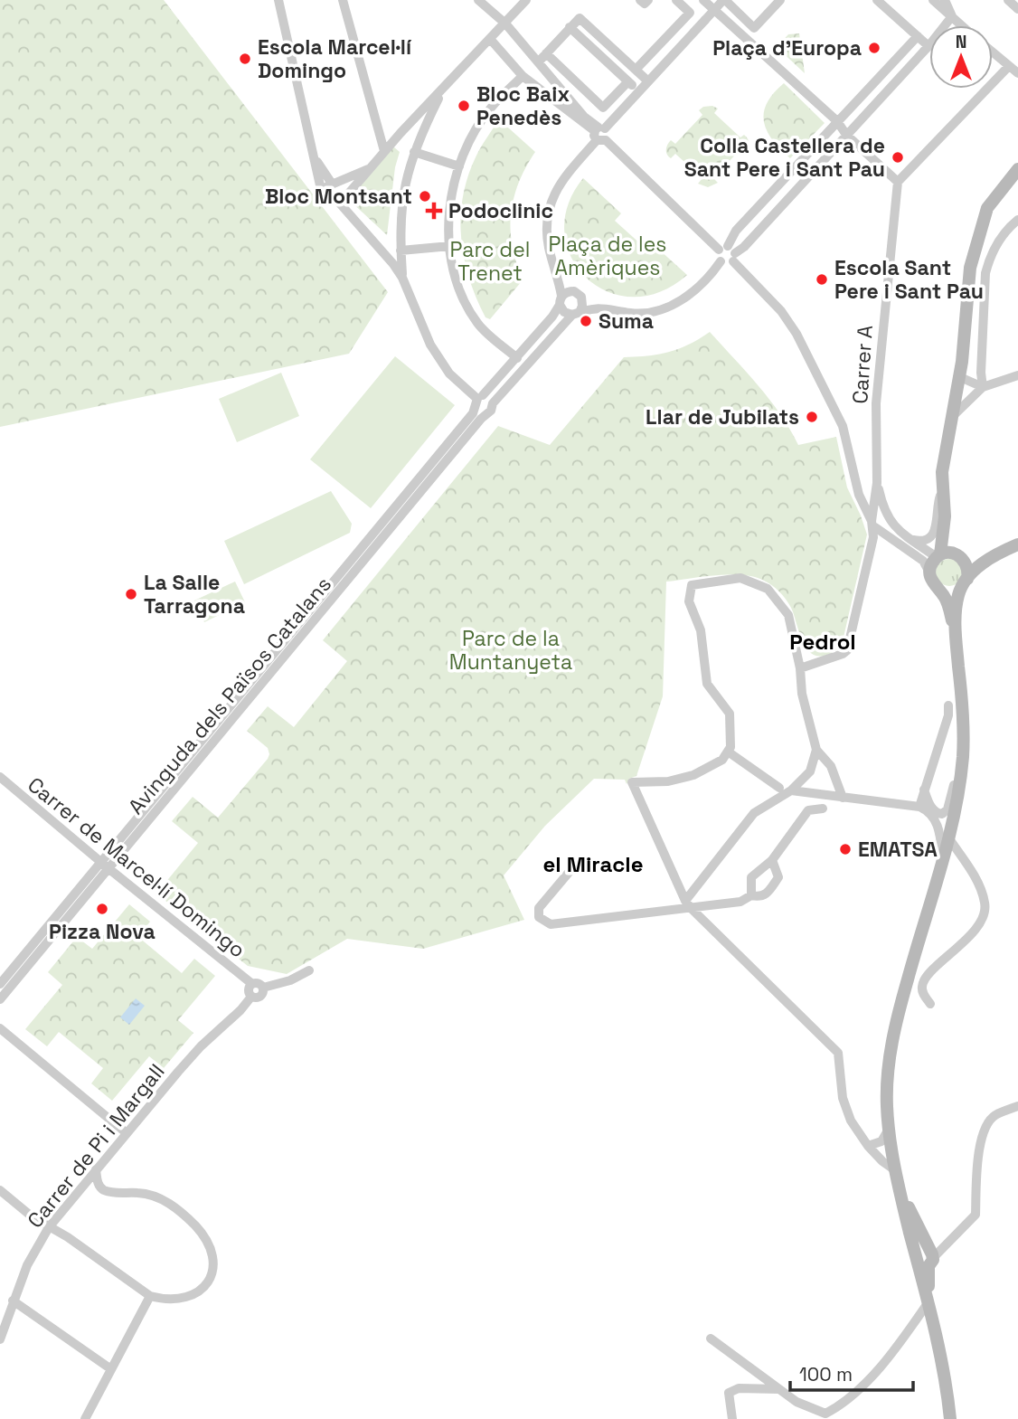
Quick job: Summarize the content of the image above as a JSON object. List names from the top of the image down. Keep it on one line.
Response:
{"streets":{"street":["Carrer A","Avinguda dels Països Catalans","Carrer de Marcel·lí Domingo","Carrer de Pi i Margall"]},"crossings":[["Avinguda dels Països Catalans","Carrer de Marcel·lí Domingo"],["Carrer de Marcel·lí Domingo","Carrer de Pi i Margall"]],"districts":["Pedrol","el Miracle"],"parks":["Plaça de les Amèriques","Parc del Trenet","Parc de la Muntanyeta"],"places":{"other":["Plaça d'Europa","Escola Marcel·lí Domingo","Bloc Baix Penedès","Colla Castellera de Sant Pere i Sant Pau","Bloc Montsant","Escola Sant Pere i Sant Pau","Suma","Llar de Jubilats","La Salle Tarragona","EMATSA","Pizza Nova"],"health":["Podoclinic"]},"scale_bar":"100 m","north":"top"}
